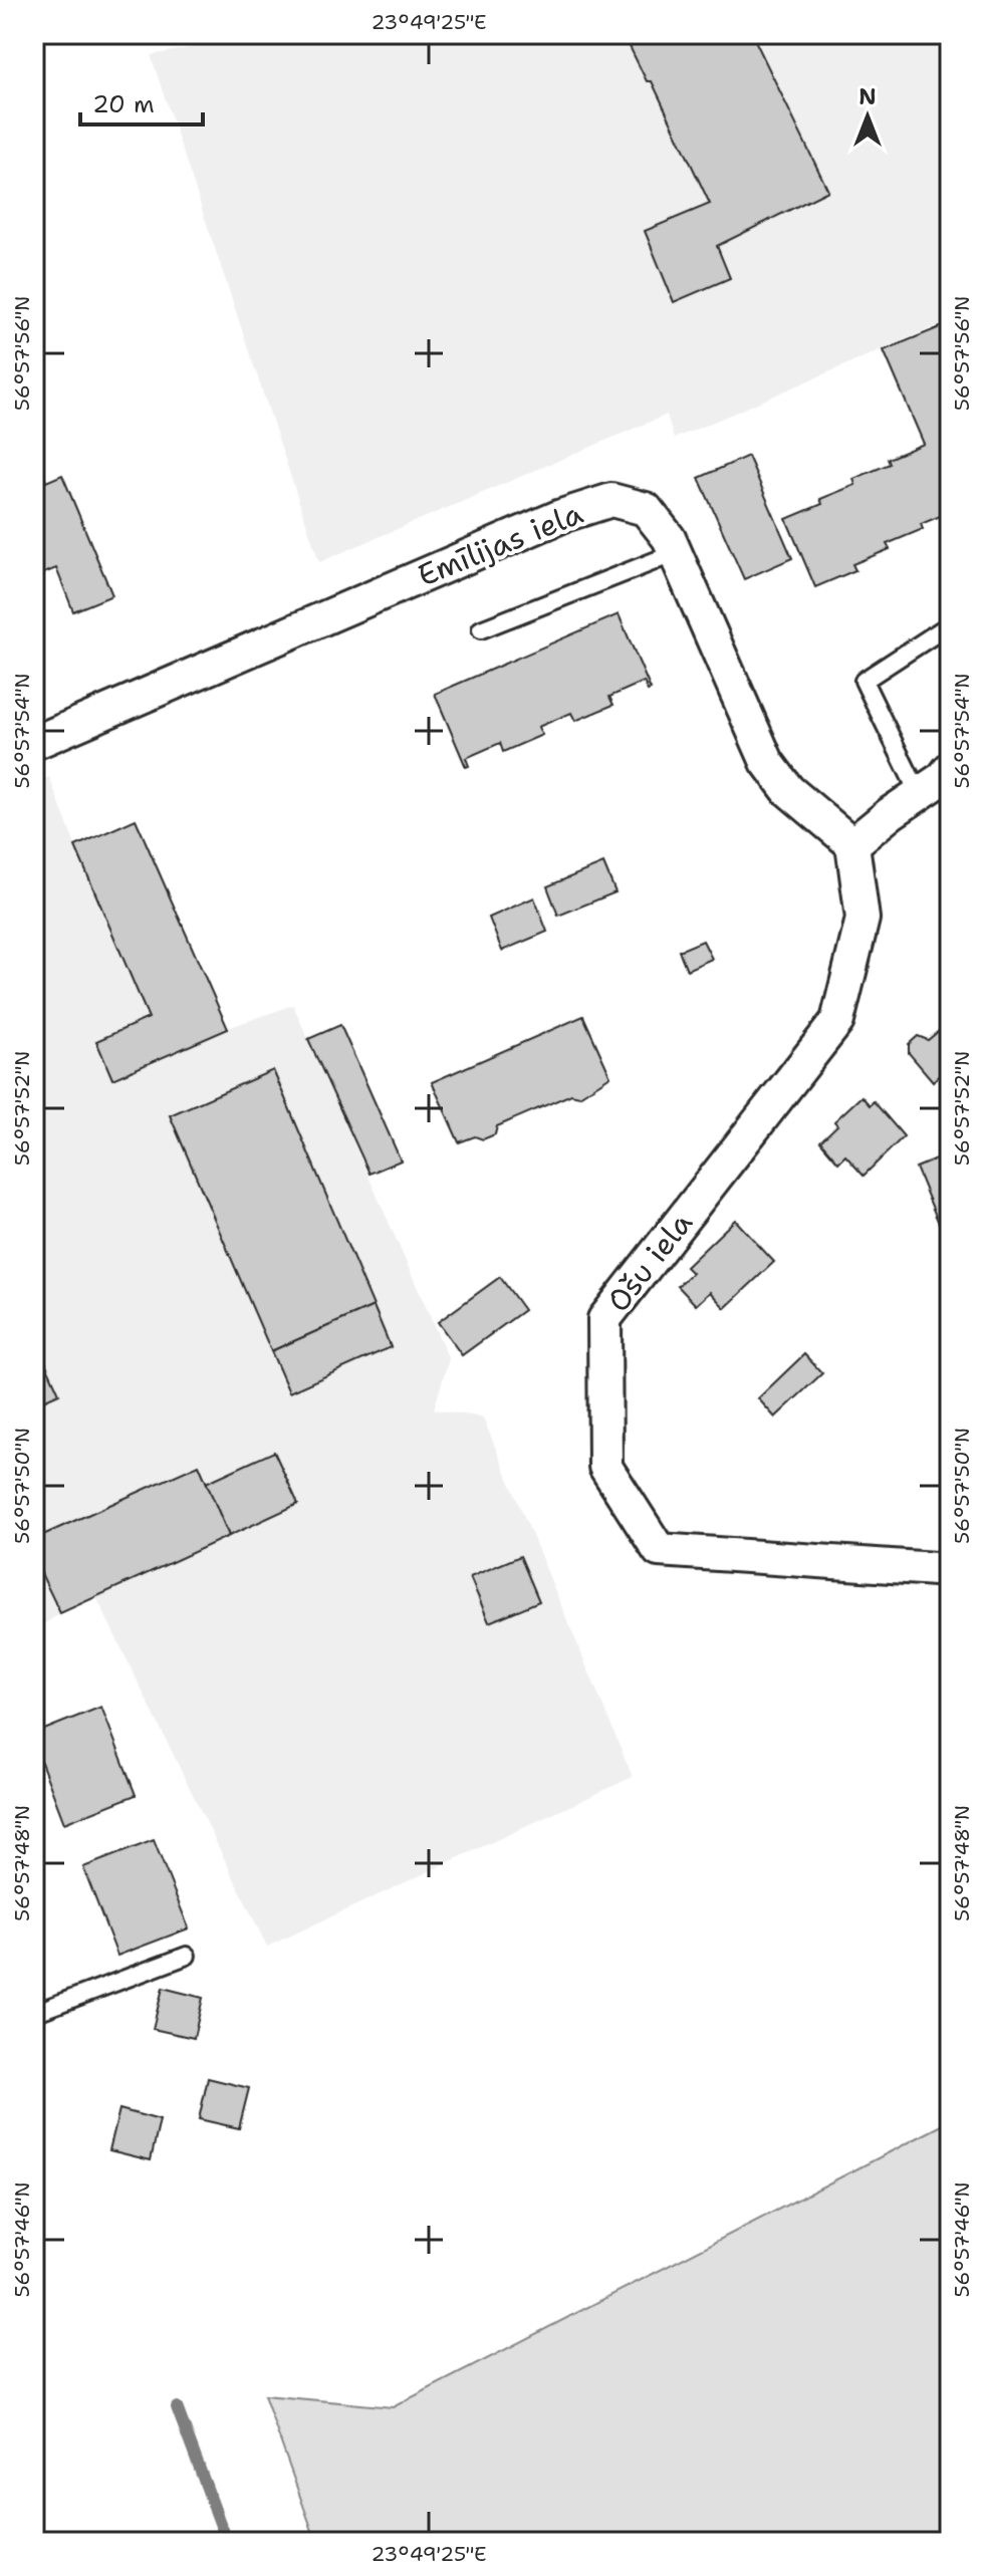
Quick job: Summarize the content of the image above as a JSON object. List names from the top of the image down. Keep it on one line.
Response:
{"streets":{"street":["Emīlijas iela","Ošu iela"]},"crossings":[["Emīlijas iela","Ošu iela"]],"scale_bar":"20 m","north":"top","coordinates":["23°49'25\"E","56°57'56\"N","56°57'54\"N","56°57'52\"N","56°57'50\"N","56°57'48\"N","56°57'46\"N"]}
